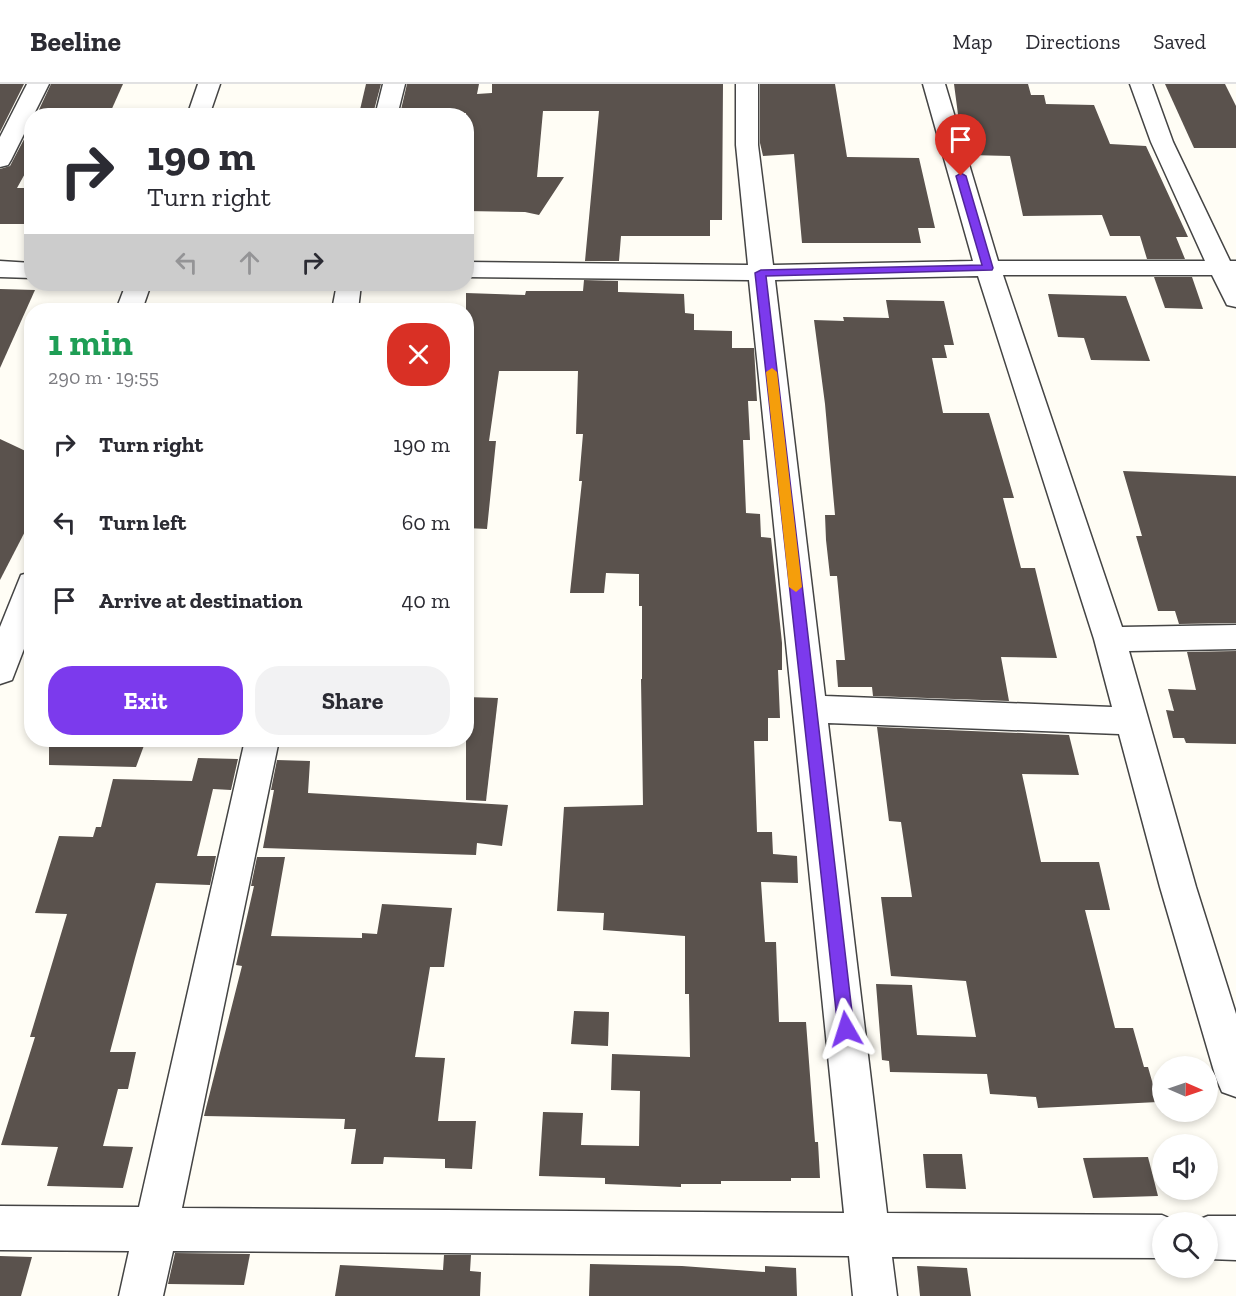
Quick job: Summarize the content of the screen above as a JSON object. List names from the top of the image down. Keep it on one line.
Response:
{"north":"right","page":{"header":"Beeline","nav":["Map","Directions","Saved"],"turn":["190 m","Turn right"],"heading":["1 min","290 m · 19:55"],"list":[{"name":"Turn right","value":"190 m"},{"name":"Turn left","value":"60 m"},{"name":"Arrive at destination","value":"40 m"}],"buttons":["Exit","Share"]}}
